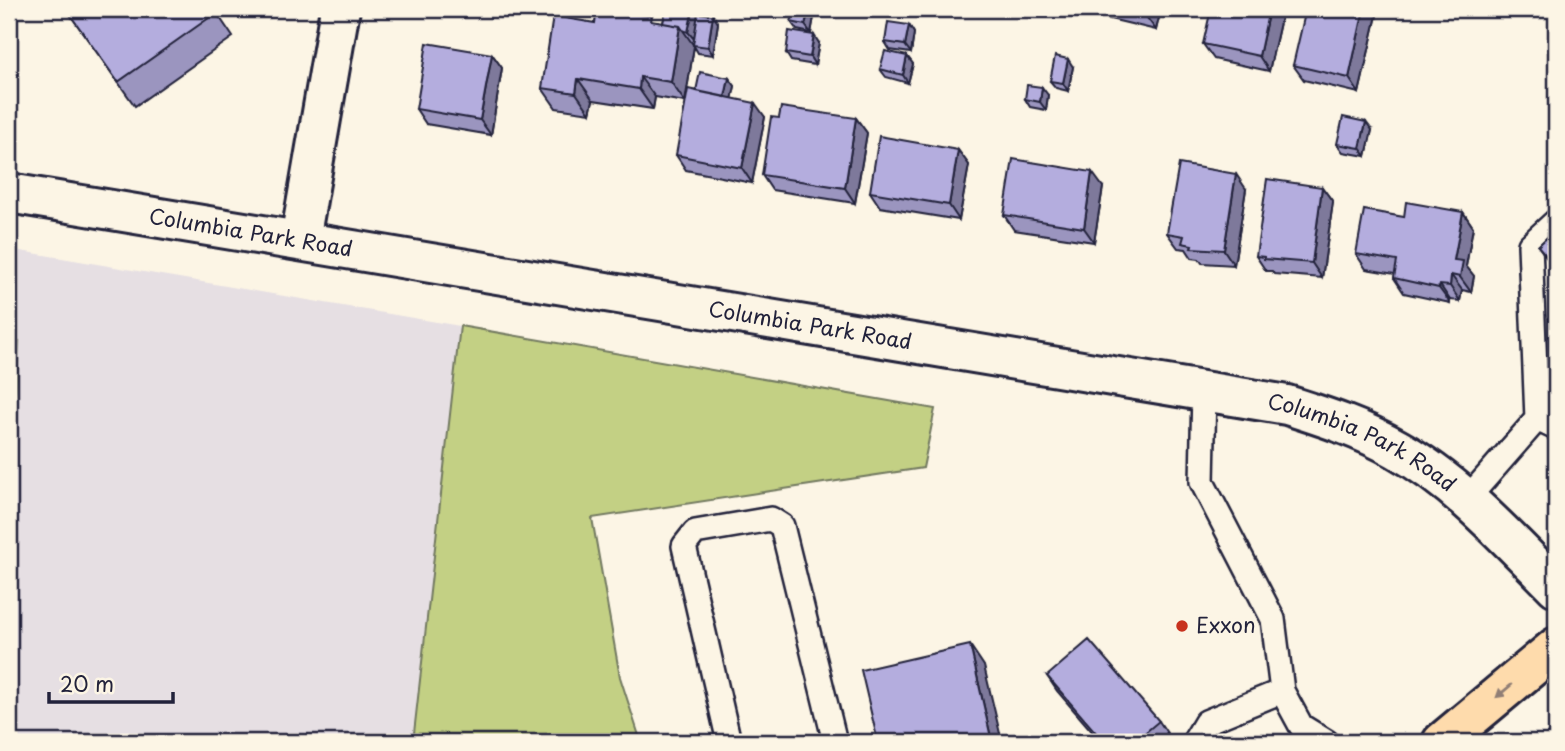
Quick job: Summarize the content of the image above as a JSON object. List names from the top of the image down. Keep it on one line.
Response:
{"streets":{"street":["Columbia Park Road"]},"places":["Exxon"],"scale_bar":"20 m"}
